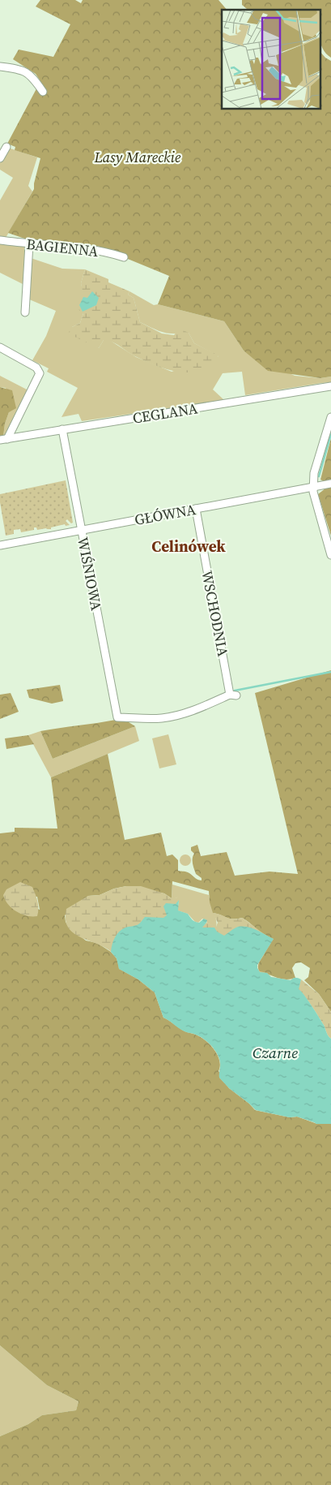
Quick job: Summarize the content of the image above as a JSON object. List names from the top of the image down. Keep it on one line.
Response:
{"streets":{"street":["BAGIENNA","CEGLANA","GŁÓWNA","WIŚNIOWA","WSCHODNIA"]},"crossings":[["CEGLANA","WIŚNIOWA"],["GŁÓWNA","WIŚNIOWA"],["GŁÓWNA","WSCHODNIA"],["WIŚNIOWA","WSCHODNIA"]],"districts":["Celinówek"],"water":["Czarne"],"parks":["Lasy Mareckie"]}
